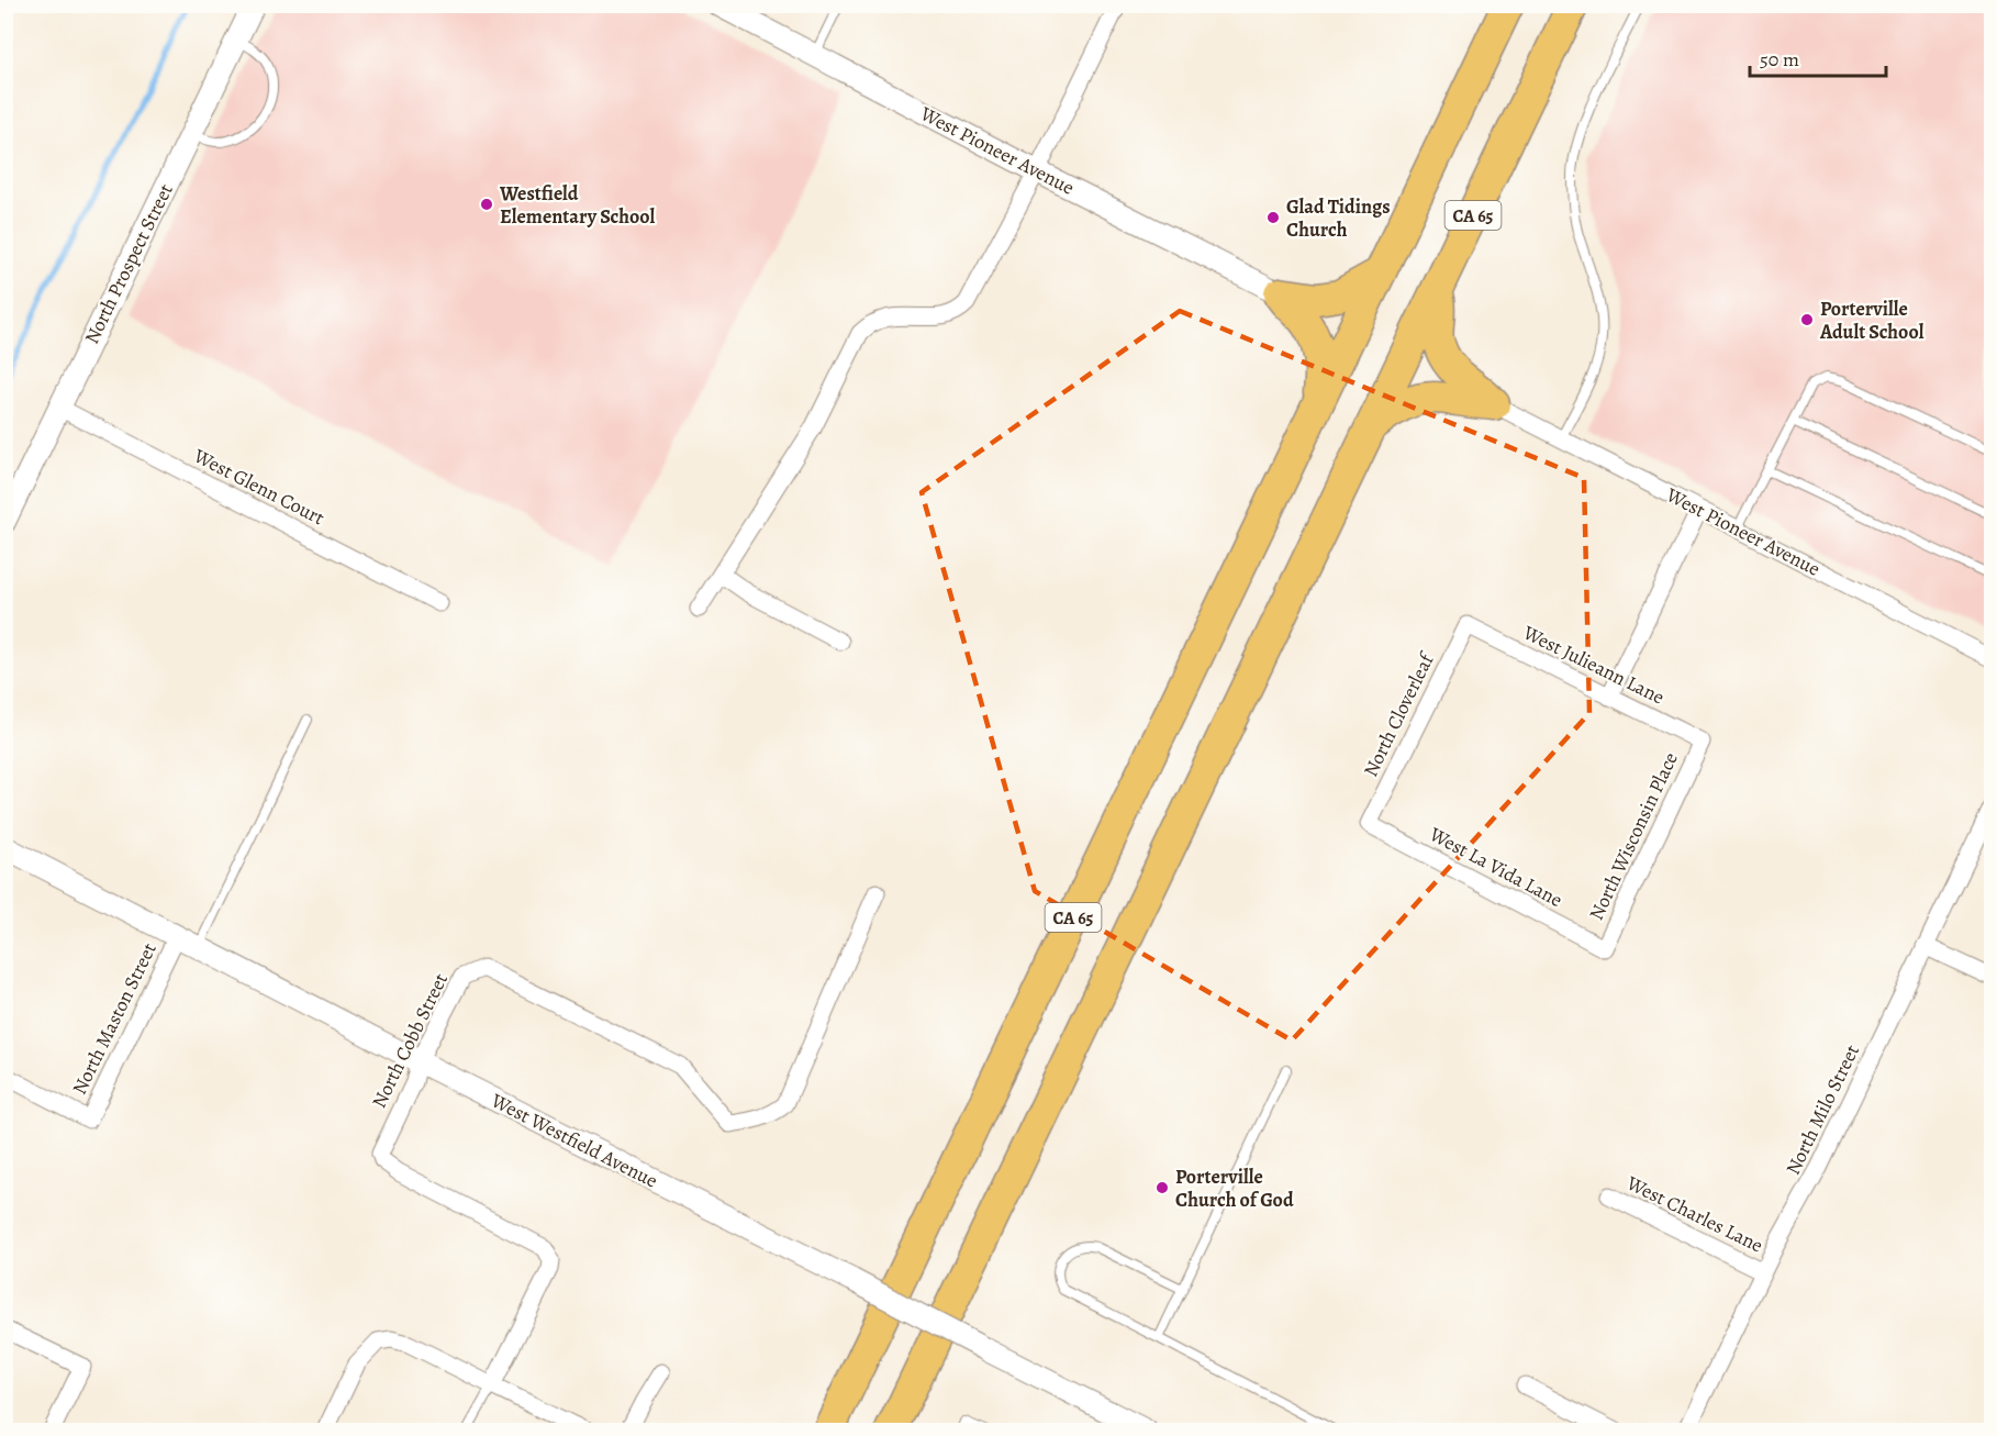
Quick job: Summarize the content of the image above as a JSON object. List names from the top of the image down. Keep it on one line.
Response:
{"streets":{"highway":["CA 65"],"street":["West Pioneer Avenue","North Prospect Street","West Glenn Court","West Julieann Lane","North Cloverleaf","North Wisconsin Place","West La Vida Lane","North Maston Street","North Cobb Street","North Milo Street","West Westfield Avenue","West Charles Lane"]},"crossings":[["North Prospect Street","West Glenn Court"],["West Julieann Lane","North Cloverleaf"],["West Julieann Lane","North Wisconsin Place"],["North Cloverleaf","West La Vida Lane"],["North Wisconsin Place","West La Vida Lane"],["North Maston Street","West Westfield Avenue"],["North Cobb Street","West Westfield Avenue"],["North Milo Street","West Charles Lane"]],"places":["Westfield Elementary School","Glad Tidings Church","Porterville Adult School","Porterville Church of God"],"scale_bar":"50 m"}
